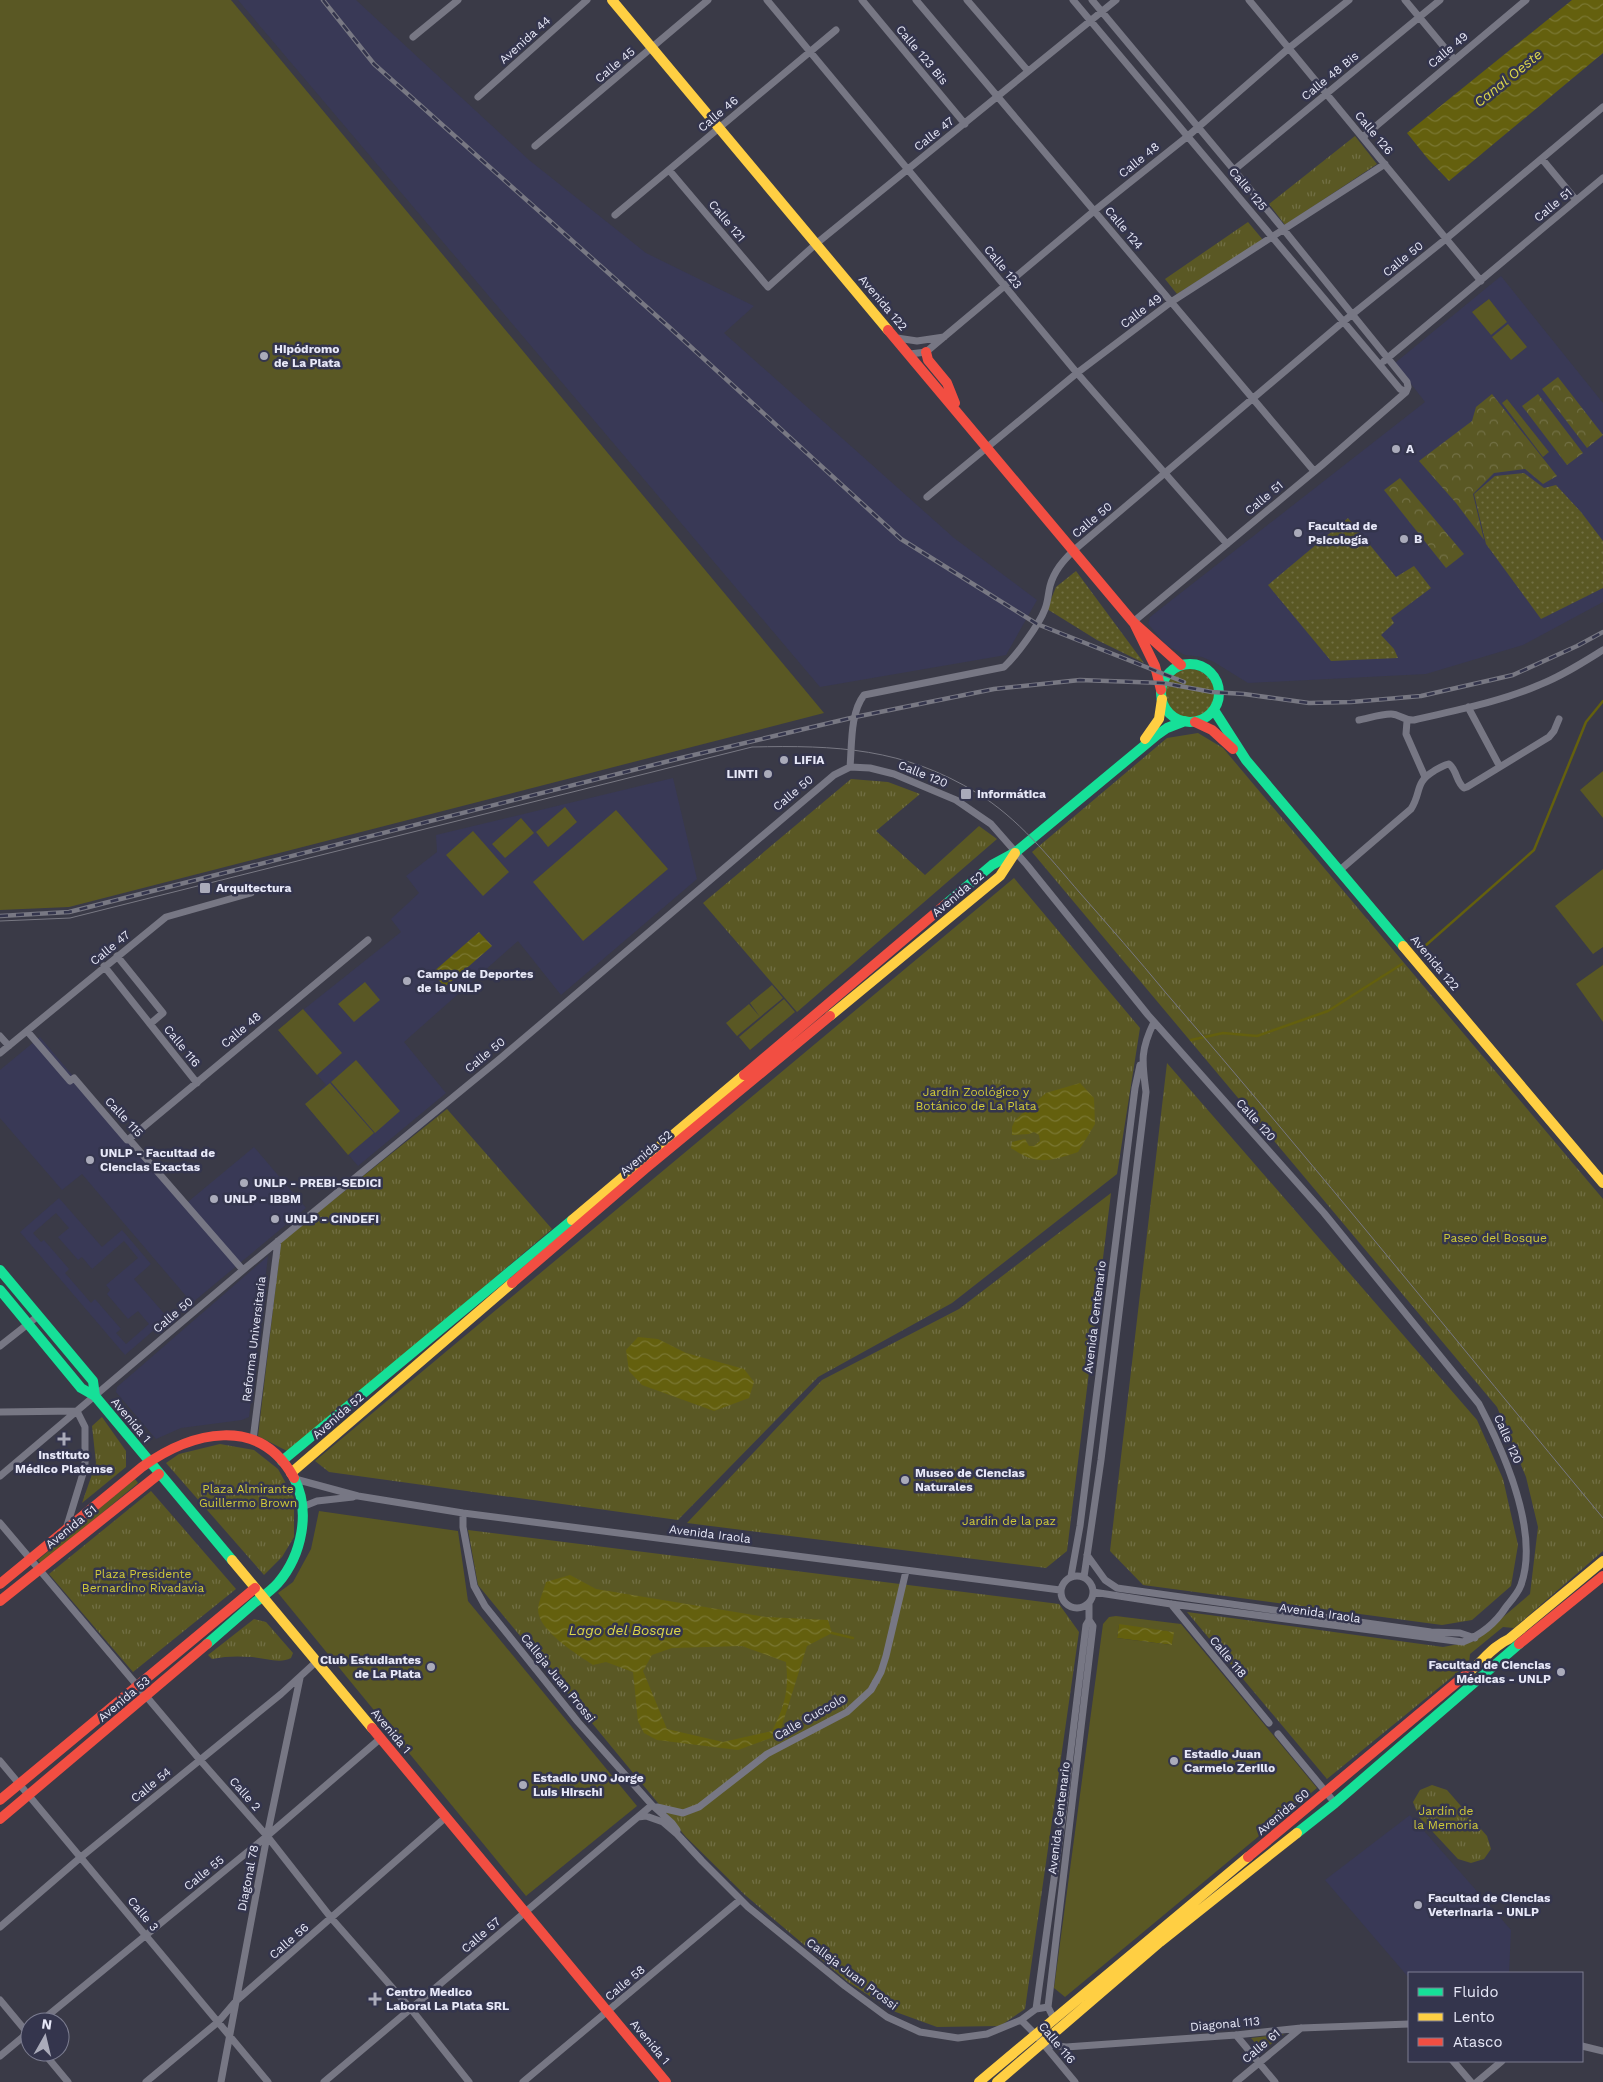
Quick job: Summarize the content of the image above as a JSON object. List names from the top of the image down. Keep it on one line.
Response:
{"streets":{"main road":["Avenida 122","Avenida 52","Avenida 1","Avenida 51","Avenida 53","Avenida 60"],"street":["Avenida 44","Calle 49","Calle 123 Bis","Calle 45","Calle 48 Bis","Calle 46","Calle 126","Calle 47","Calle 48","Calle 125","Calle 51","Calle 121","Calle 124","Calle 50","Calle 123","Calle 120","Calle 116","Calle 115","Avenida Centenario","Reforma Universitaria","Avenida Iraola","Calle 118","Calleja Juan Prossi","Calle Cuccolo","Calle 54","Calle 2","Calle 55","Diagonal 78","Calle 3","Calle 57","Calle 56","Calle 58","Diagonal 113","Calle 61"]},"crossings":[["Calle 49","Calle 126"],["Calle 49","Calle 125"],["Calle 49","Calle 124"],["Calle 49","Calle 123"],["Calle 49","Avenida 122"],["Calle 123 Bis","Calle 47"],["Calle 45","Avenida 122"],["Calle 48 Bis","Calle 126"],["Calle 48 Bis","Calle 125"],["Calle 46","Calle 121"],["Calle 46","Calle 123"],["Calle 46","Avenida 122"],["Calle 126","Calle 48"],["Calle 126","Calle 51"],["Calle 126","Calle 50"],["Calle 47","Calle 125"],["Calle 47","Calle 121"],["Calle 47","Calle 124"],["Calle 47","Calle 123"],["Calle 47","Avenida 122"],["Calle 47","Calle 116"],["Calle 47","Calle 115"],["Calle 48","Calle 125"],["Calle 48","Calle 124"],["Calle 48","Calle 123"],["Calle 48","Calle 116"],["Calle 48","Calle 115"],["Calle 125","Calle 51"],["Calle 125","Calle 50"],["Calle 51","Calle 124"],["Calle 51","Calle 123"],["Calle 51","Avenida 122"],["Calle 124","Calle 50"],["Calle 50","Calle 123"],["Calle 50","Avenida 122"],["Calle 50","Calle 120"],["Calle 50","Calle 115"],["Calle 50","Reforma Universitaria"],["Calle 50","Avenida 1"],["Avenida 122","Avenida 52"],["Calle 120","Avenida 52"],["Calle 120","Avenida Centenario"],["Calle 120","Avenida Iraola"],["Avenida 52","Avenida Iraola"],["Calle 116","Calleja Juan Prossi"],["Calle 116","Avenida 60"],["Calle 116","Diagonal 113"],["Avenida Centenario","Avenida Iraola"],["Avenida Centenario","Calleja Juan Prossi"],["Avenida 1","Avenida 51"],["Avenida 1","Avenida 53"],["Avenida 1","Calle 54"],["Avenida 1","Calle 55"],["Avenida 1","Calle 57"],["Avenida 1","Calle 56"],["Avenida 1","Calle 58"],["Avenida 51","Calle 2"],["Avenida Iraola","Calle 118"],["Avenida Iraola","Calleja Juan Prossi"],["Avenida Iraola","Calle Cuccolo"],["Calleja Juan Prossi","Calle Cuccolo"],["Calleja Juan Prossi","Calle 57"],["Calleja Juan Prossi","Calle 58"],["Avenida 53","Calle 2"],["Avenida 53","Calle 3"],["Calle Cuccolo","Calle 57"],["Calle 54","Calle 2"],["Calle 54","Diagonal 78"],["Calle 54","Calle 3"],["Calle 2","Calle 55"],["Calle 2","Diagonal 78"],["Calle 2","Calle 57"],["Calle 2","Calle 56"],["Avenida 60","Diagonal 113"],["Calle 55","Diagonal 78"],["Calle 55","Calle 3"],["Diagonal 78","Calle 3"],["Diagonal 78","Calle 56"],["Calle 3","Calle 56"],["Diagonal 113","Calle 61"]],"water":["Canal Oeste","Lago del Bosque"],"parks":["Jardín Zoológico y Botánico de La Plata","Paseo del Bosque","Plaza Almirante Guillermo Brown","Jardín de la paz","Plaza Presidente Bernardino Rivadavia","Jardín de la Memoria"],"places":{"other":["Hipódromo de La Plata","A","Facultad de Psicología","B","LIFIA","LINTI","Campo de Deportes de la UNLP","UNLP - Facultad de Ciencias Exactas","UNLP - PREBI-SEDICI","UNLP - IBBM","UNLP - CINDEFI","Museo de Ciencias Naturales","Club Estudiantes de La Plata","Facultad de Ciencias Médicas - UNLP","Estadio Juan Carmelo Zerillo","Estadio UNO Jorge Luis Hirschi","Facultad de Ciencias Veterinaria - UNLP"],"transit":["Informática","Arquitectura"],"health":["Instituto Médico Platense","Centro Medico Laboral La Plata SRL"]},"legend":["Fluido","Lento","Atasco"],"north":"top"}
